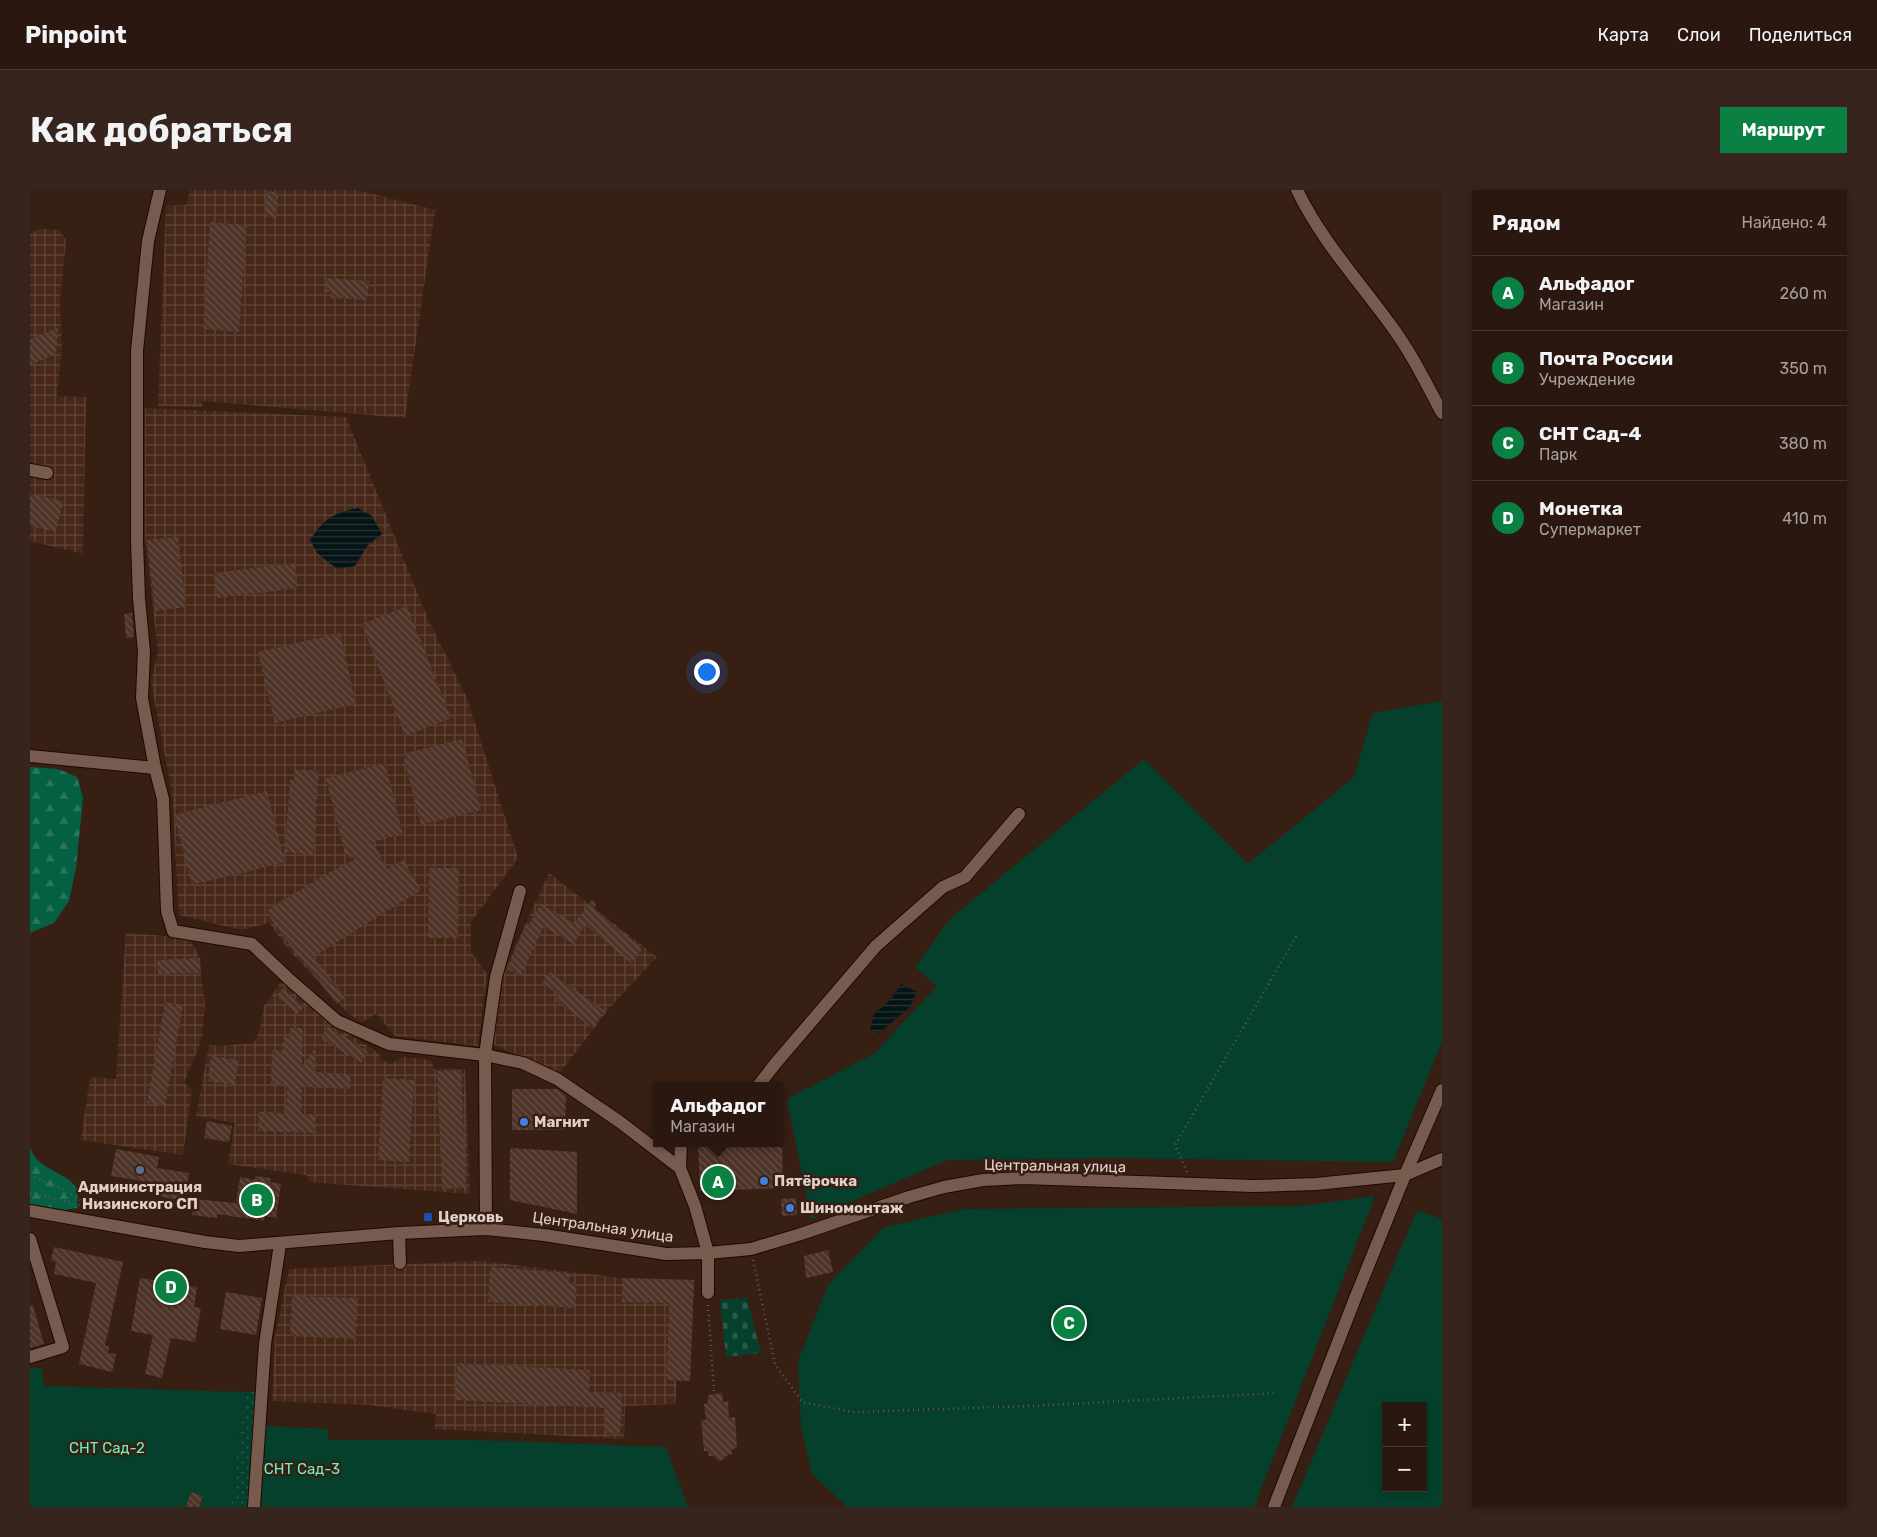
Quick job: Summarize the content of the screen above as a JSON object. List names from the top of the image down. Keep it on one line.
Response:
{"streets":{"street":["Центральная улица"]},"parks":["СНТ Сад-2","СНТ Сад-3"],"places":{"other":["Магнит","Администрация Низинского СП","Пятёрочка","Шиномонтаж"],"transit":["Церковь"]},"page":{"header":"Pinpoint","nav":["Карта","Слои","Поделиться"],"buttons":"Маршрут","title":"Как добраться","heading":["Рядом","Найдено: 4"],"list":[{"mark":"A","name":"Альфадог","note":"Магазин","value":"260 m"},{"mark":"B","name":"Почта России","note":"Учреждение","value":"350 m"},{"mark":"C","name":"СНТ Сад-4","note":"Парк","value":"380 m"},{"mark":"D","name":"Монетка","note":"Супермаркет","value":"410 m"}],"popup":["Альфадог","Магазин"],"pins":["A","B","D","C"],"map_buttons":["+","−"]}}
